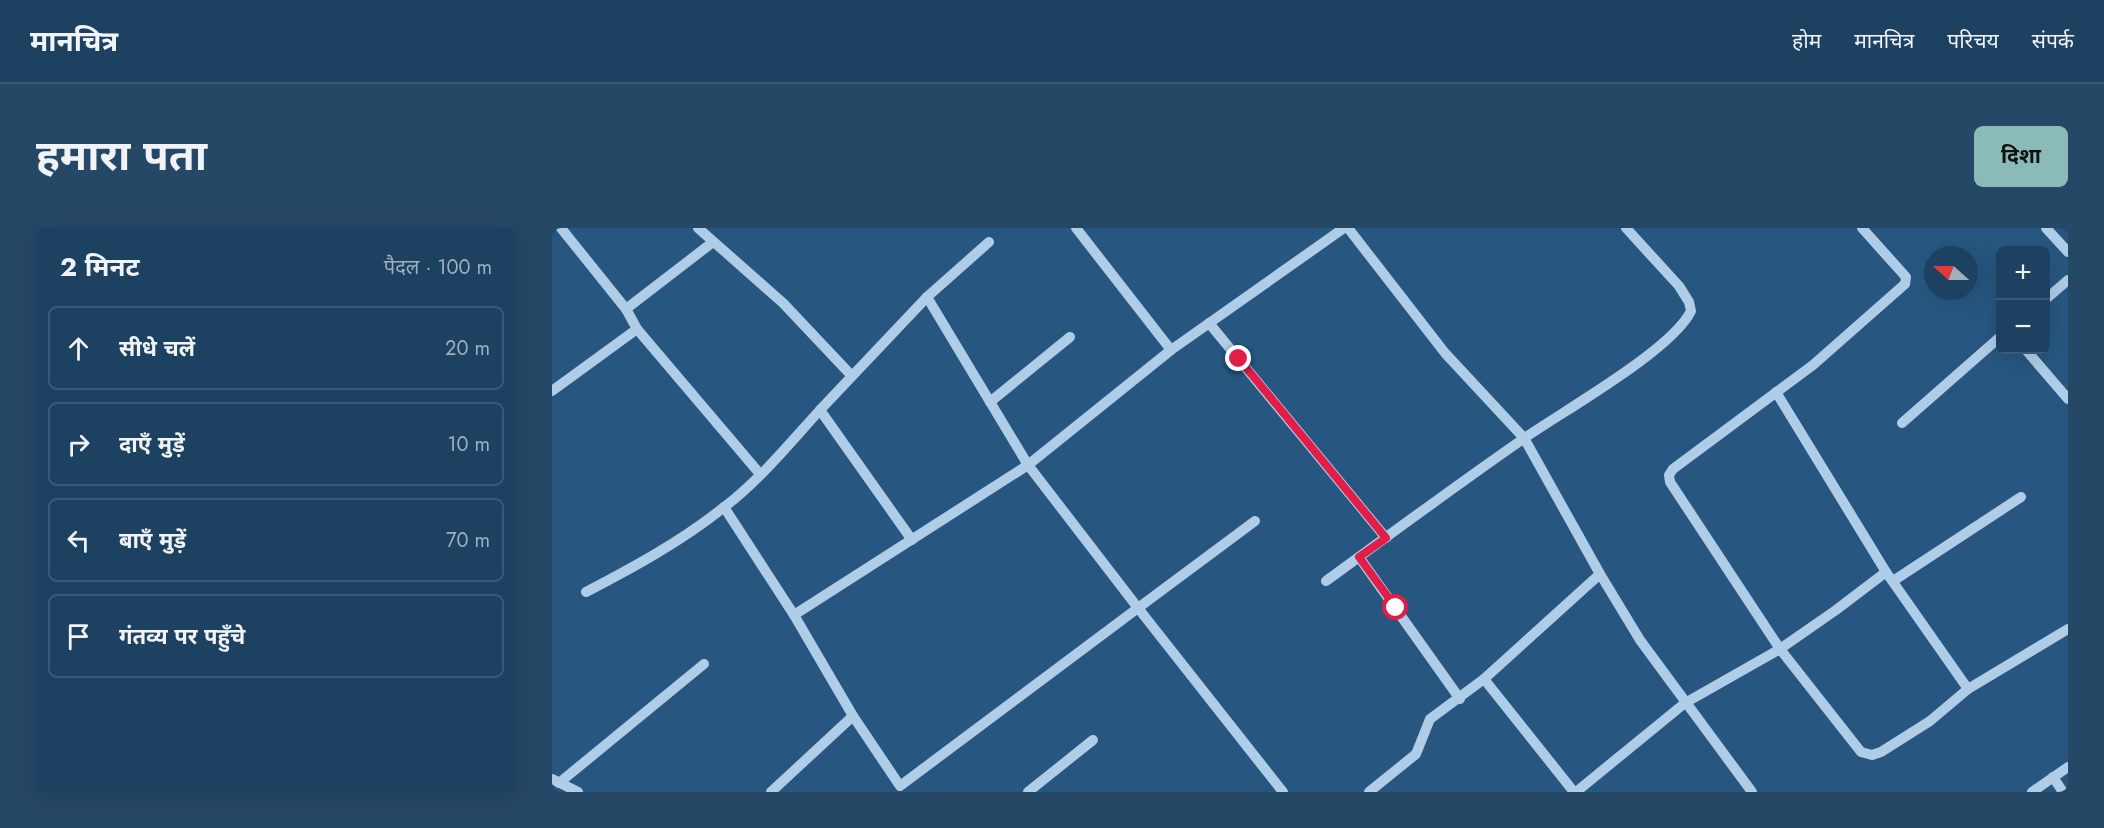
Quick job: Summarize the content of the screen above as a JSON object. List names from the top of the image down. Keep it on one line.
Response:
{"north":"left","page":{"header":"मानचित्र","nav":["होम","मानचित्र","परिचय","संपर्क"],"title":"हमारा पता","buttons":"दिशा","heading":["2 मिनट","पैदल · 100 m"],"map_buttons":["+","−"],"list":[["सीधे चलें","20 m"],["दाएँ मुड़ें","10 m"],["बाएँ मुड़ें","70 m"],"गंतव्य पर पहुँचे"]}}
